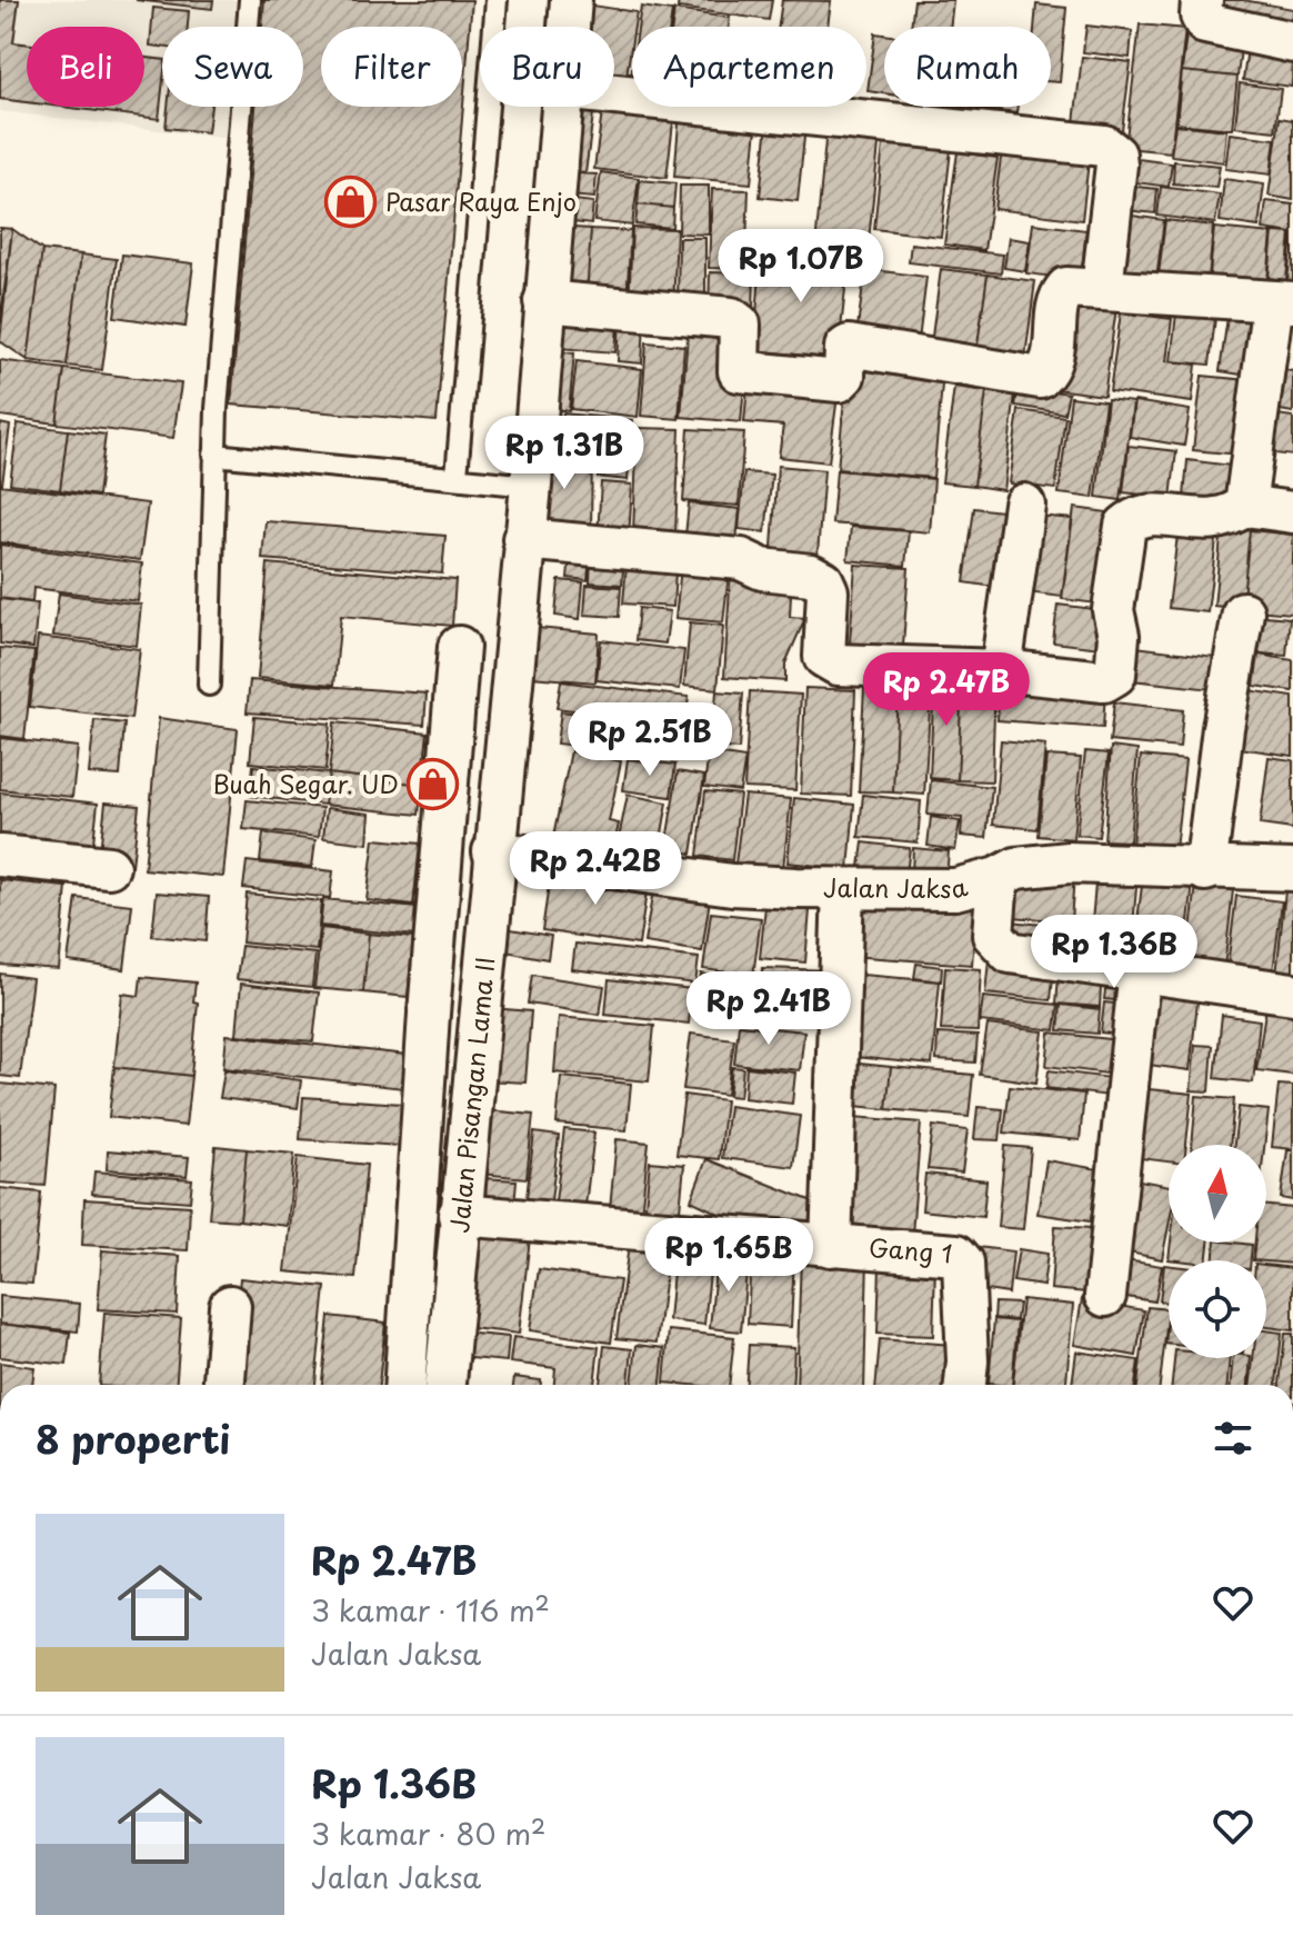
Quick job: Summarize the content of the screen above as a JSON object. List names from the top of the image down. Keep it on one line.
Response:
{"streets":{"street":["Jalan Jaksa","Jalan Pisangan Lama II","Gang 1"]},"crossings":[["Jalan Jaksa","Jalan Pisangan Lama II"],["Jalan Pisangan Lama II","Gang 1"]],"places":{"shop":["Pasar Raya Enjo","Buah Segar. UD"]},"north":"top","page":{"chip":["Beli","Sewa","Filter","Baru","Apartemen","Rumah"],"price":["Rp 1.07B","Rp 1.31B","Rp 2.47B","Rp 2.51B","Rp 2.42B","Rp 1.36B","Rp 2.41B","Rp 1.65B"],"heading":"8 properti","list":[{"name":"Rp 2.47B","note":"3 kamar · 116 m² · Jalan Jaksa"},{"name":"Rp 1.36B","note":"3 kamar · 80 m² · Jalan Jaksa"}]}}
